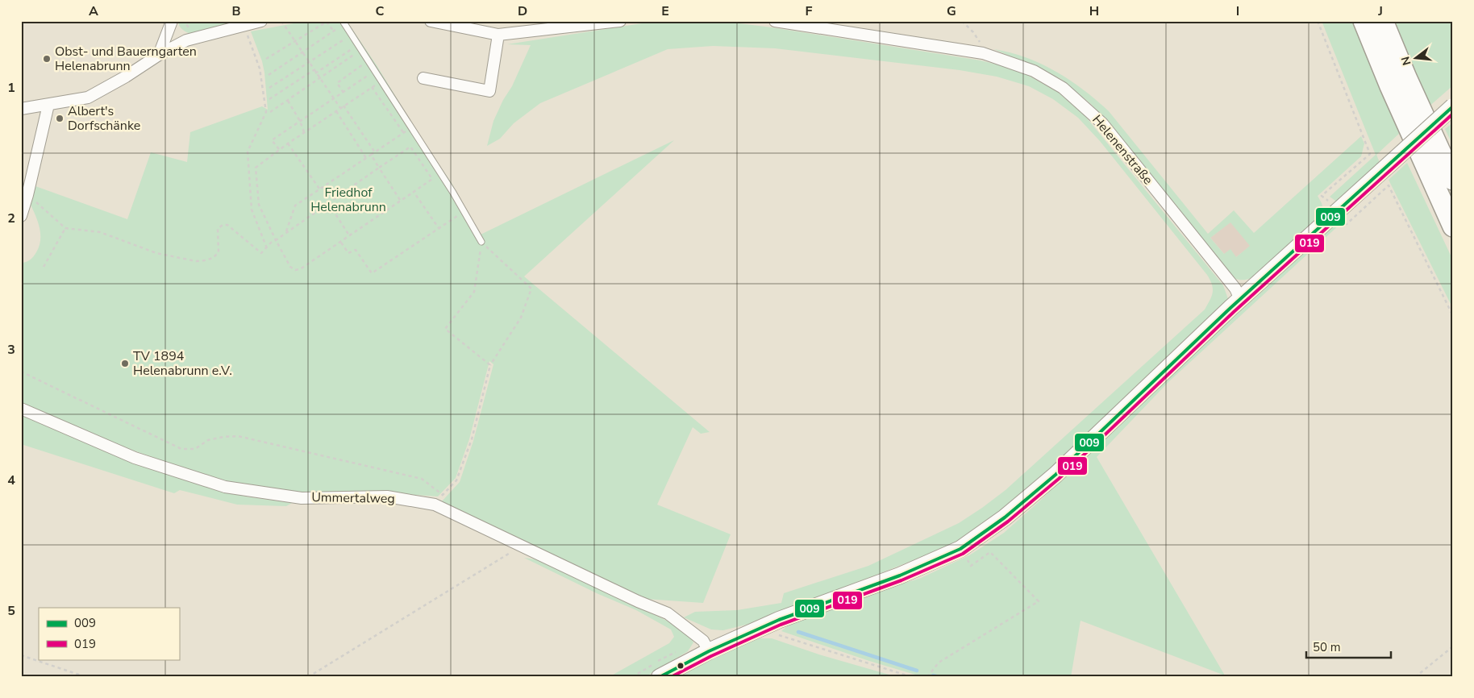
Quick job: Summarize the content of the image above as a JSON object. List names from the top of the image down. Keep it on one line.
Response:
{"streets":{"street":["Helenenstraße","Ummertalweg"]},"parks":["Friedhof Helenabrunn"],"places":["Obst- und Bauerngarten Helenabrunn","Albert's Dorfschänke","TV 1894 Helenabrunn e.V."],"lines":["transit line 009","transit line 019"],"legend":["009","019"],"scale_bar":"50 m","north":"left","grid":{"columns":["A","B","C","D","E","F","G","H","I","J"],"rows":["1","2","3","4","5"]}}
